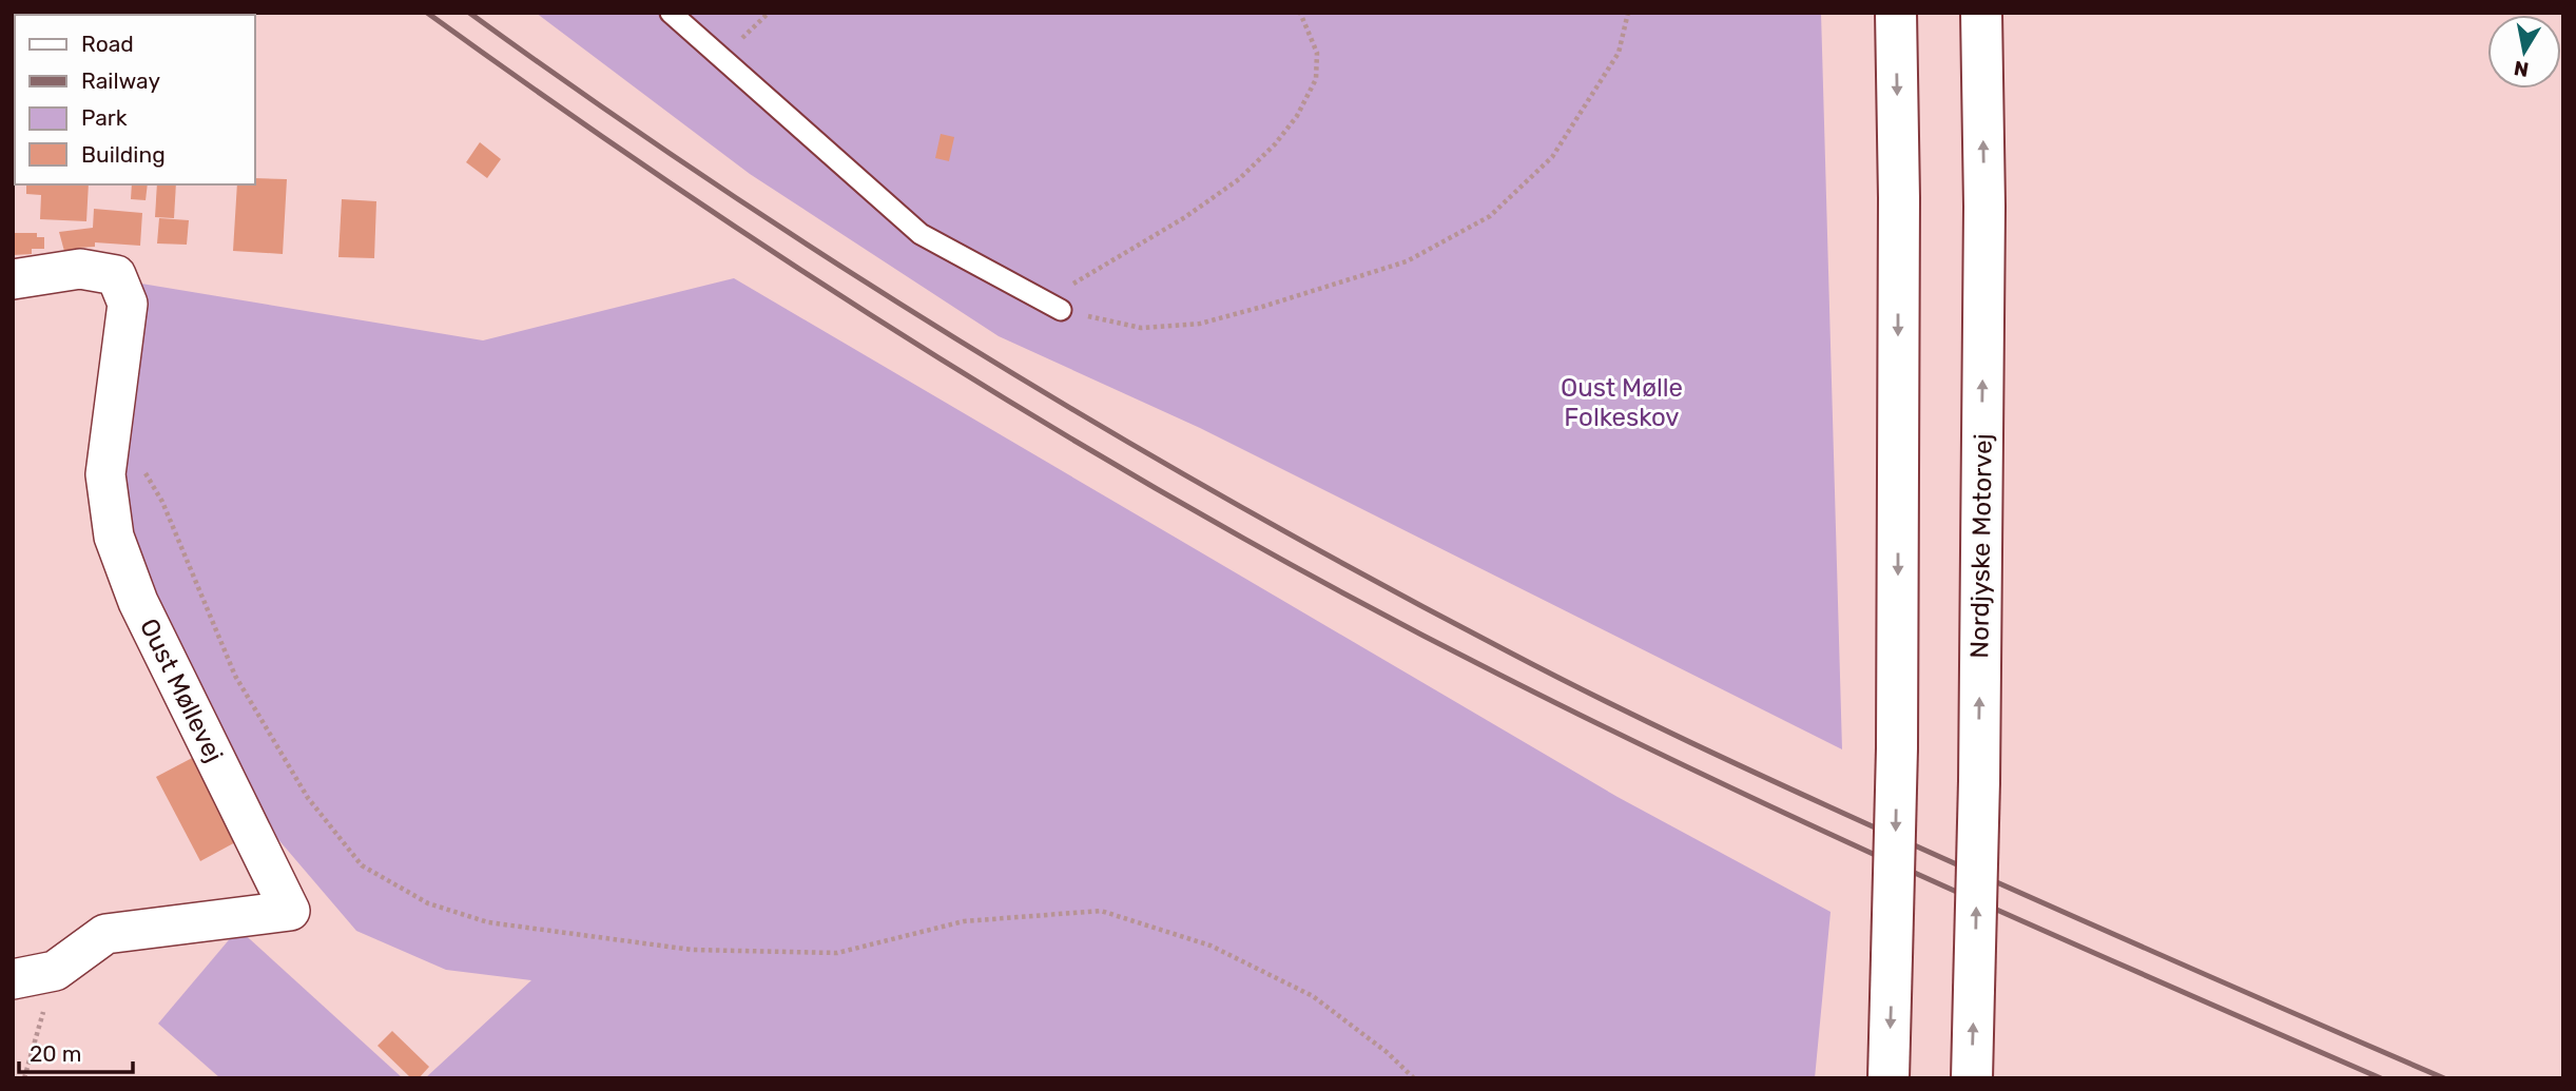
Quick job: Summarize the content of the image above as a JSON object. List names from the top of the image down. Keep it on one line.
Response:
{"streets":{"main road":["Nordjyske Motorvej"],"street":["Oust Møllevej"]},"parks":["Oust Mølle Folkeskov"],"legend":["Road","Railway","Park","Building"],"scale_bar":"20 m","north":"bottom"}
